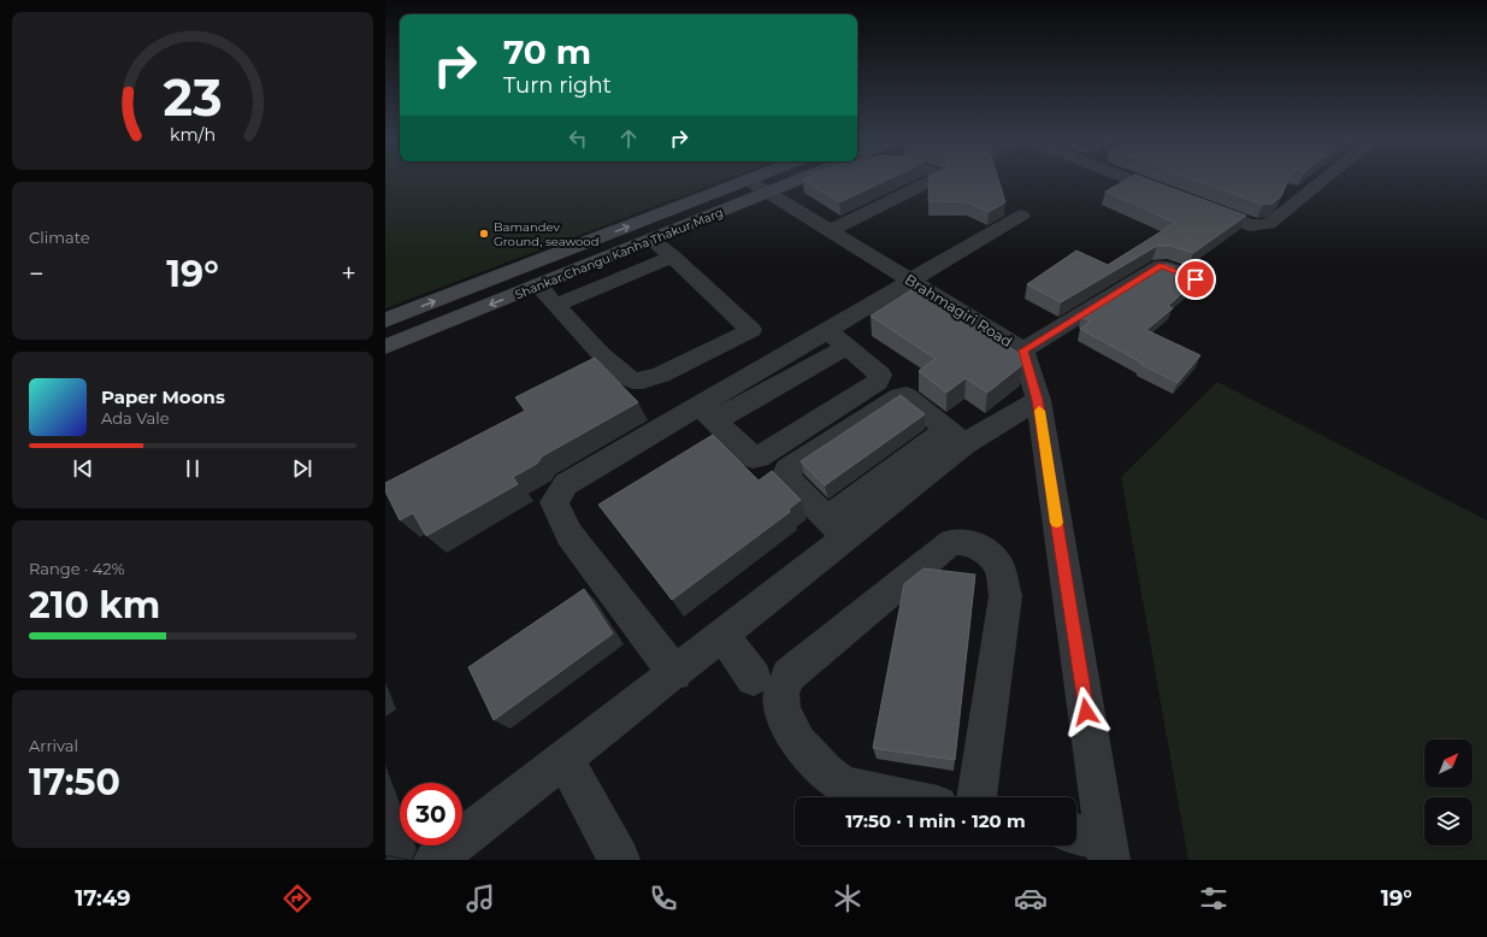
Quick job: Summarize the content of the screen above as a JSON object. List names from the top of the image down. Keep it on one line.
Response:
{"streets":{"street":["Shankar Changu Kanha Thakur Marg","Brahmagiri Road"]},"crossings":[["Shankar Changu Kanha Thakur Marg","Brahmagiri Road"]],"places":["Bamandev Ground, seawood"],"north":"top right","page":{"turn":["70 m","Turn right"],"tile":["Climate",["Range · 42%","210 km"],["Arrival","17:50"]],"heat":["−","19°","+"],"song":["Paper Moons","Ada Vale"],"limit":"30","trip":"17:50 · 1 min · 120 m","tabs":["17:49","19°"],"gauge":["23","km/h"]}}
